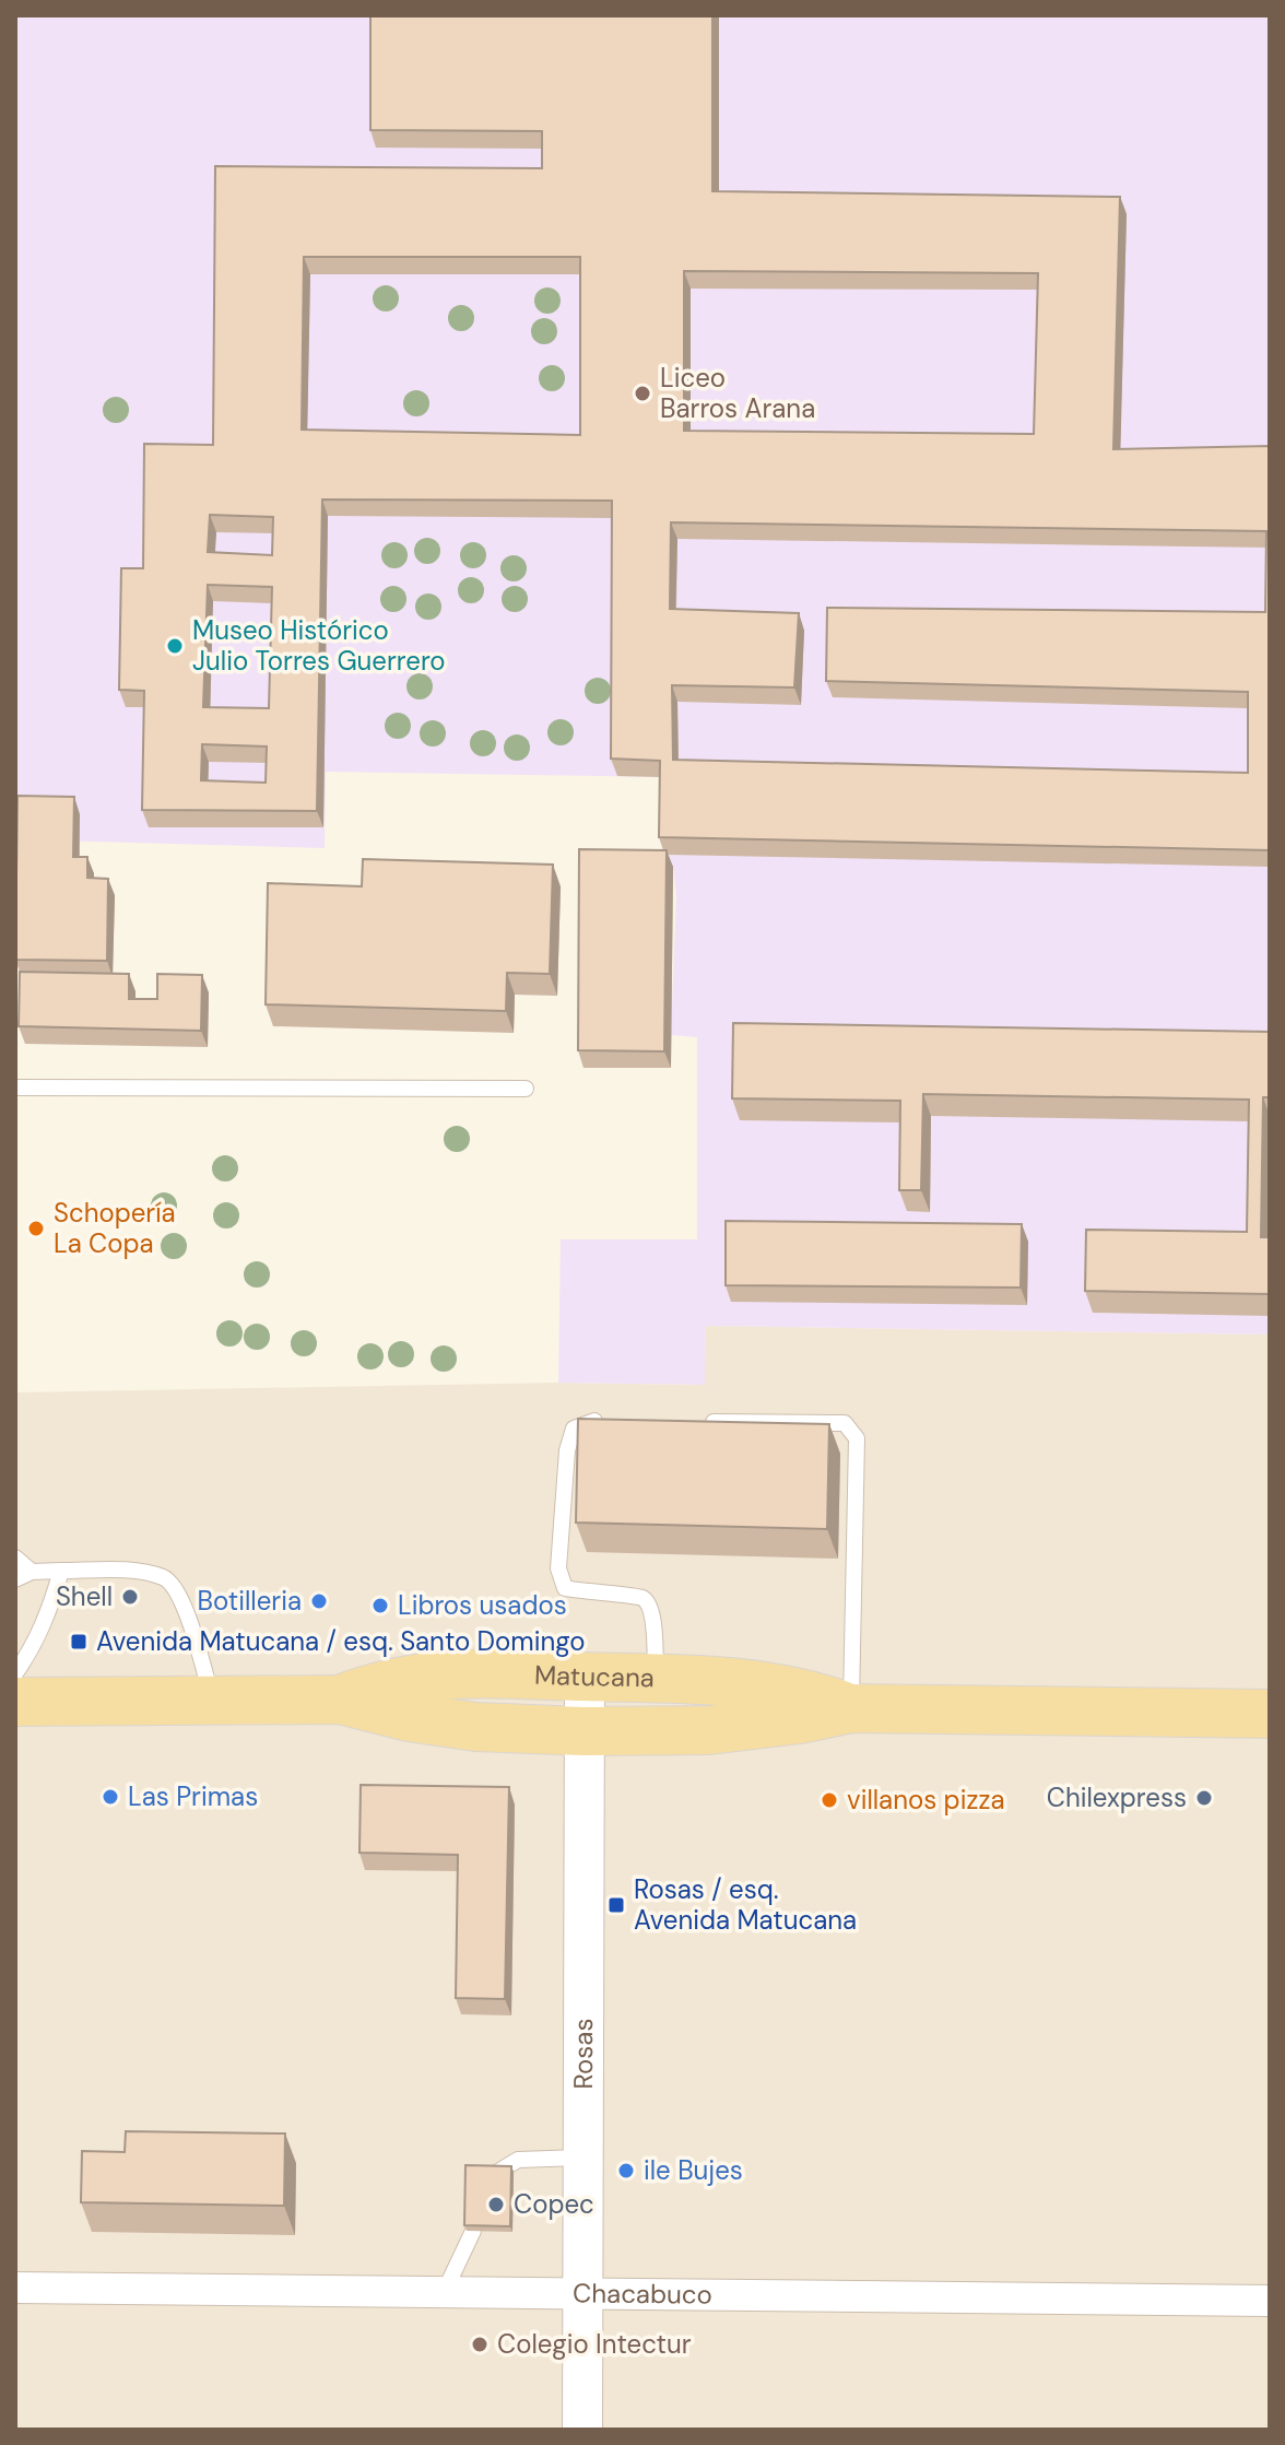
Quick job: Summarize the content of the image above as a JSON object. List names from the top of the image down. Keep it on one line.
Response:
{"streets":{"main road":["Matucana"],"street":["Rosas","Chacabuco"]},"crossings":[["Matucana","Rosas"],["Rosas","Chacabuco"]],"places":{"other":["Liceo Barros Arana","Museo Histórico Julio Torres Guerrero","Schopería La Copa","Shell","Botilleria","Libros usados","Las Primas","Chilexpress","villanos pizza","ile Bujes","Copec","Colegio Intectur"],"transit":["Avenida Matucana / esq. Santo Domingo","Rosas / esq. Avenida Matucana"]}}
